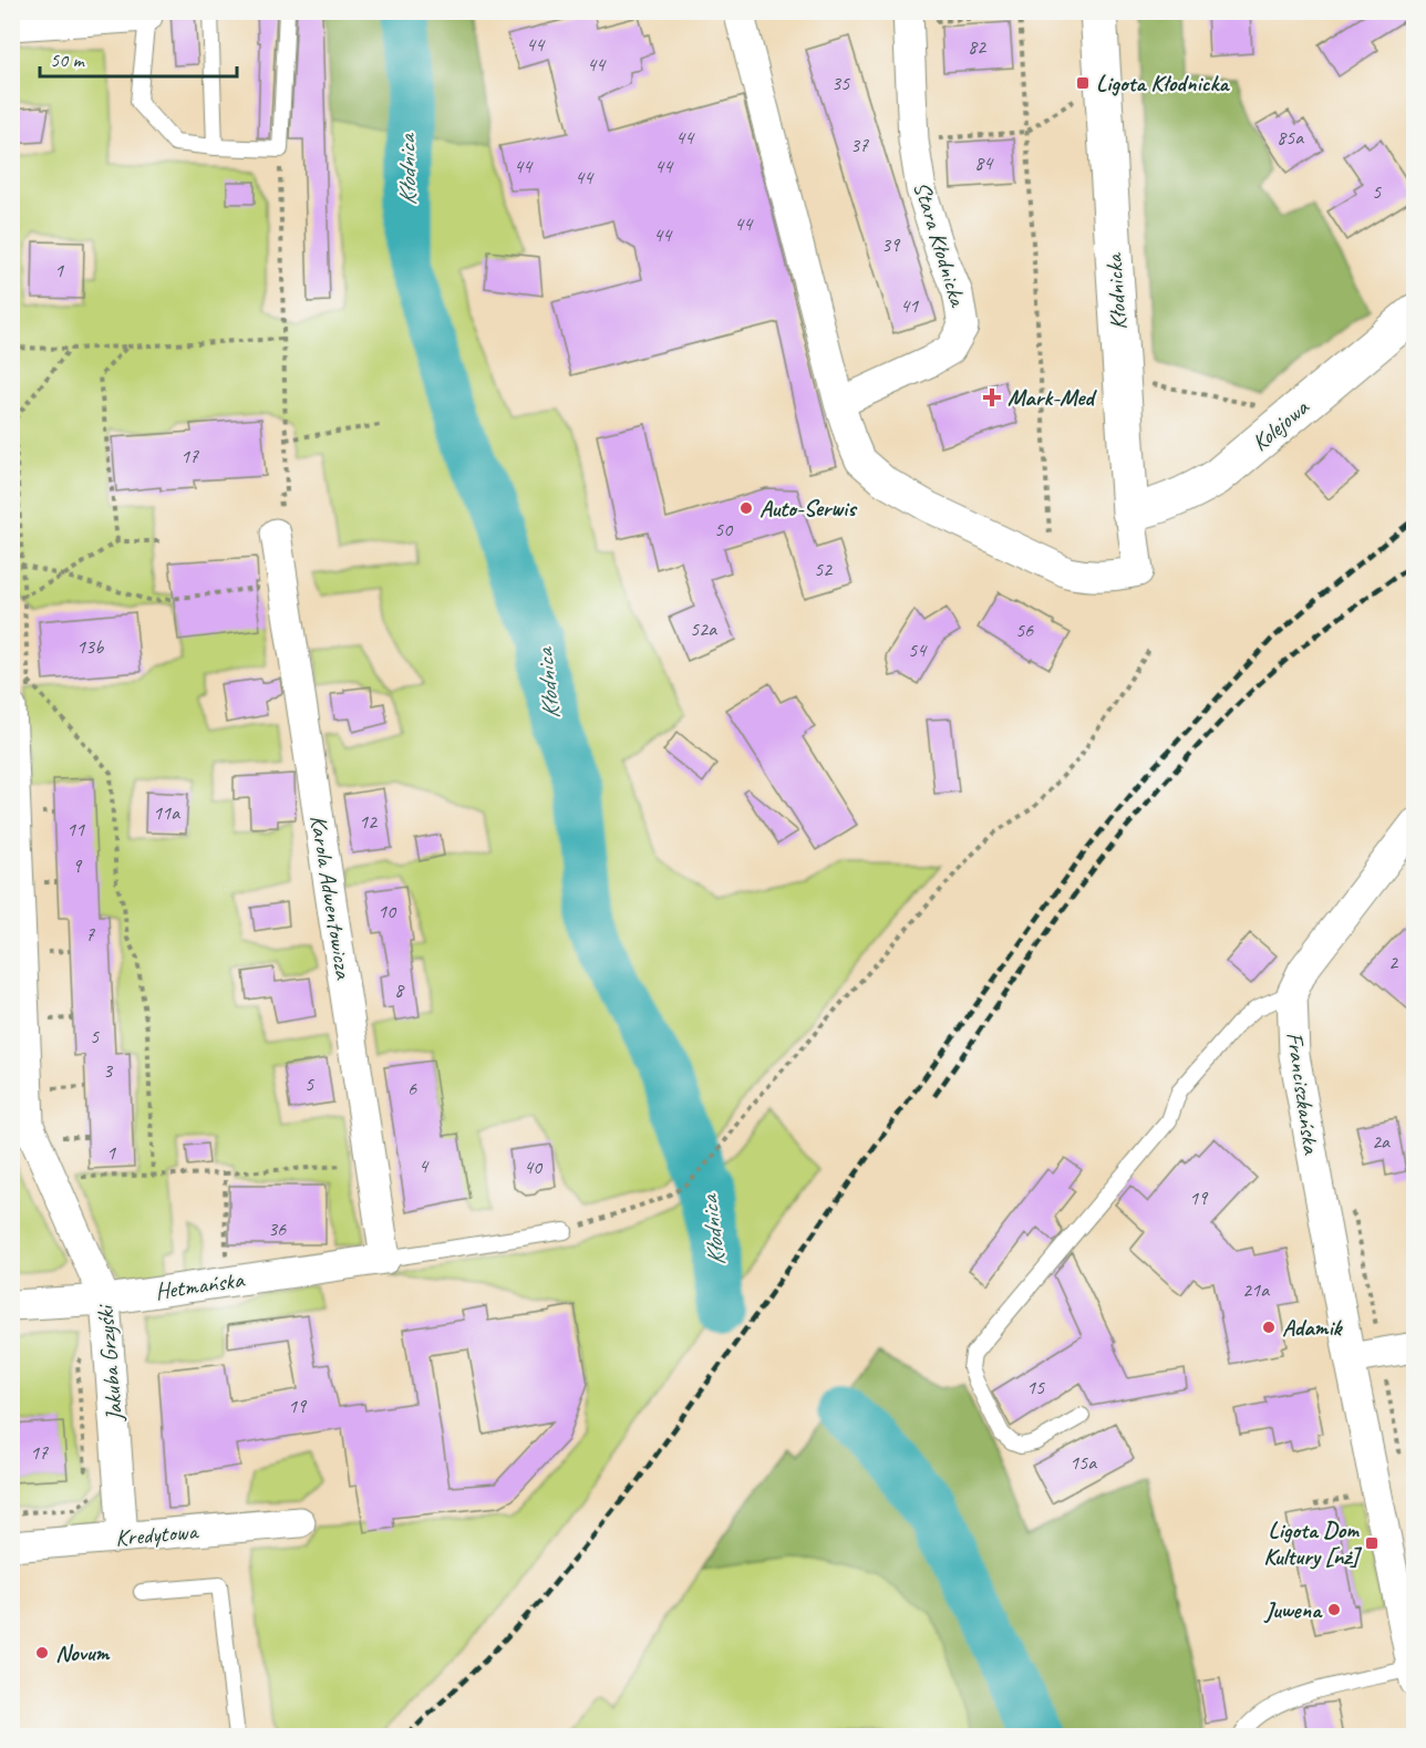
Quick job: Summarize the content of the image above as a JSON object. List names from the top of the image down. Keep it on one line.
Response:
{"streets":{"street":["Stara Kłodnicka","Kłodnicka","Kolejowa","Karola Adwentowicza","Franciszkańska","Hetmańska","Jakuba Grzyśki","Kredytowa"]},"crossings":[["Kłodnicka","Kolejowa"],["Karola Adwentowicza","Hetmańska"],["Hetmańska","Jakuba Grzyśki"],["Jakuba Grzyśki","Kredytowa"]],"water":["Kłodnica"],"places":{"transit":["Ligota Kłodnicka","Ligota Dom Kultury [nż]"],"health":["Mark-Med"],"other":["Auto-Serwis","Adamik","Juwena","Novum"]},"house_numbers":["44","82","44","35","44","85a","37","84","44","44","44","5","44","44","39","1","41","17","50","52","52a","56","13b","54","11a","12","11","9","10","7","2","8","5","3","5","6","2a","1","4","40","19","36","21a","15","19","17","15a"],"scale_bar":"50 m"}
